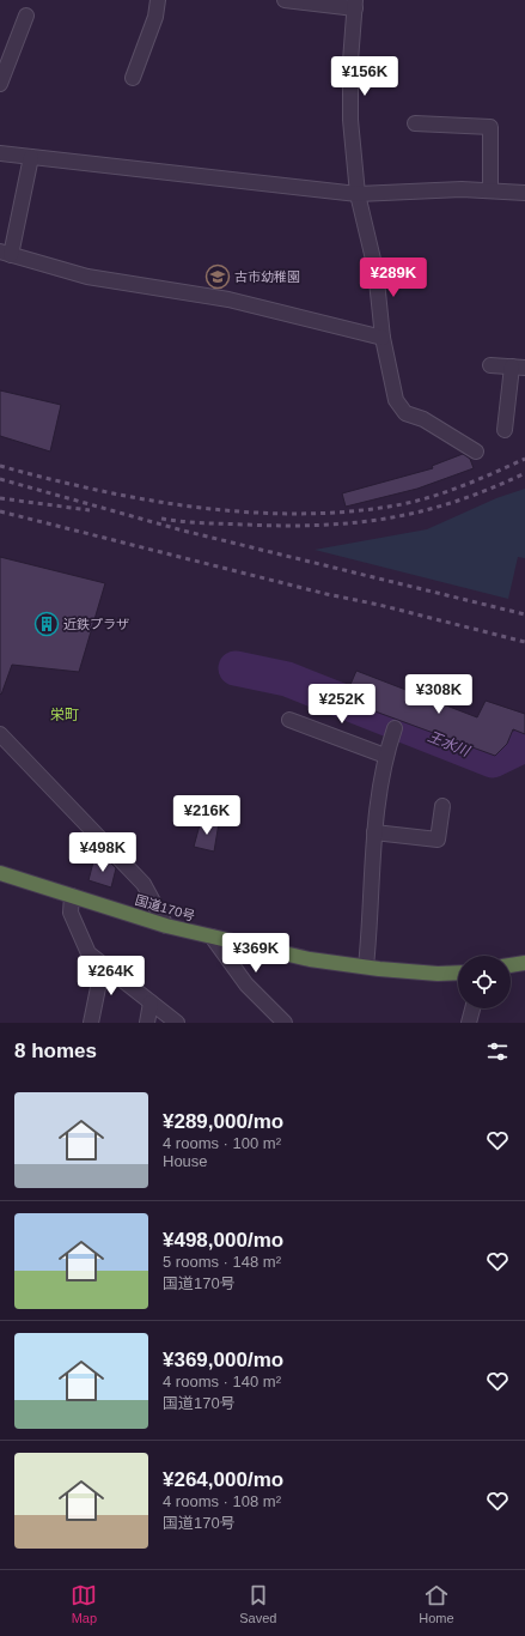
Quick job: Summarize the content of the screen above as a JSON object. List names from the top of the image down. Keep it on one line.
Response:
{"streets":{"highway":["国道170号"]},"districts":["栄町"],"water":["王水川"],"places":{"school or university":["古市幼稚園"],"building":["近鉄プラザ"]},"page":{"price":["¥156K","¥289K","¥308K","¥252K","¥216K","¥498K","¥369K","¥264K"],"heading":"8 homes","list":[{"name":"¥289,000/mo","note":"4 rooms · 100 m² · House"},{"name":"¥498,000/mo","note":"5 rooms · 148 m² · 国道170号"},{"name":"¥369,000/mo","note":"4 rooms · 140 m² · 国道170号"},{"name":"¥264,000/mo","note":"4 rooms · 108 m² · 国道170号"}],"tabs":["Map","Saved","Home"]}}
